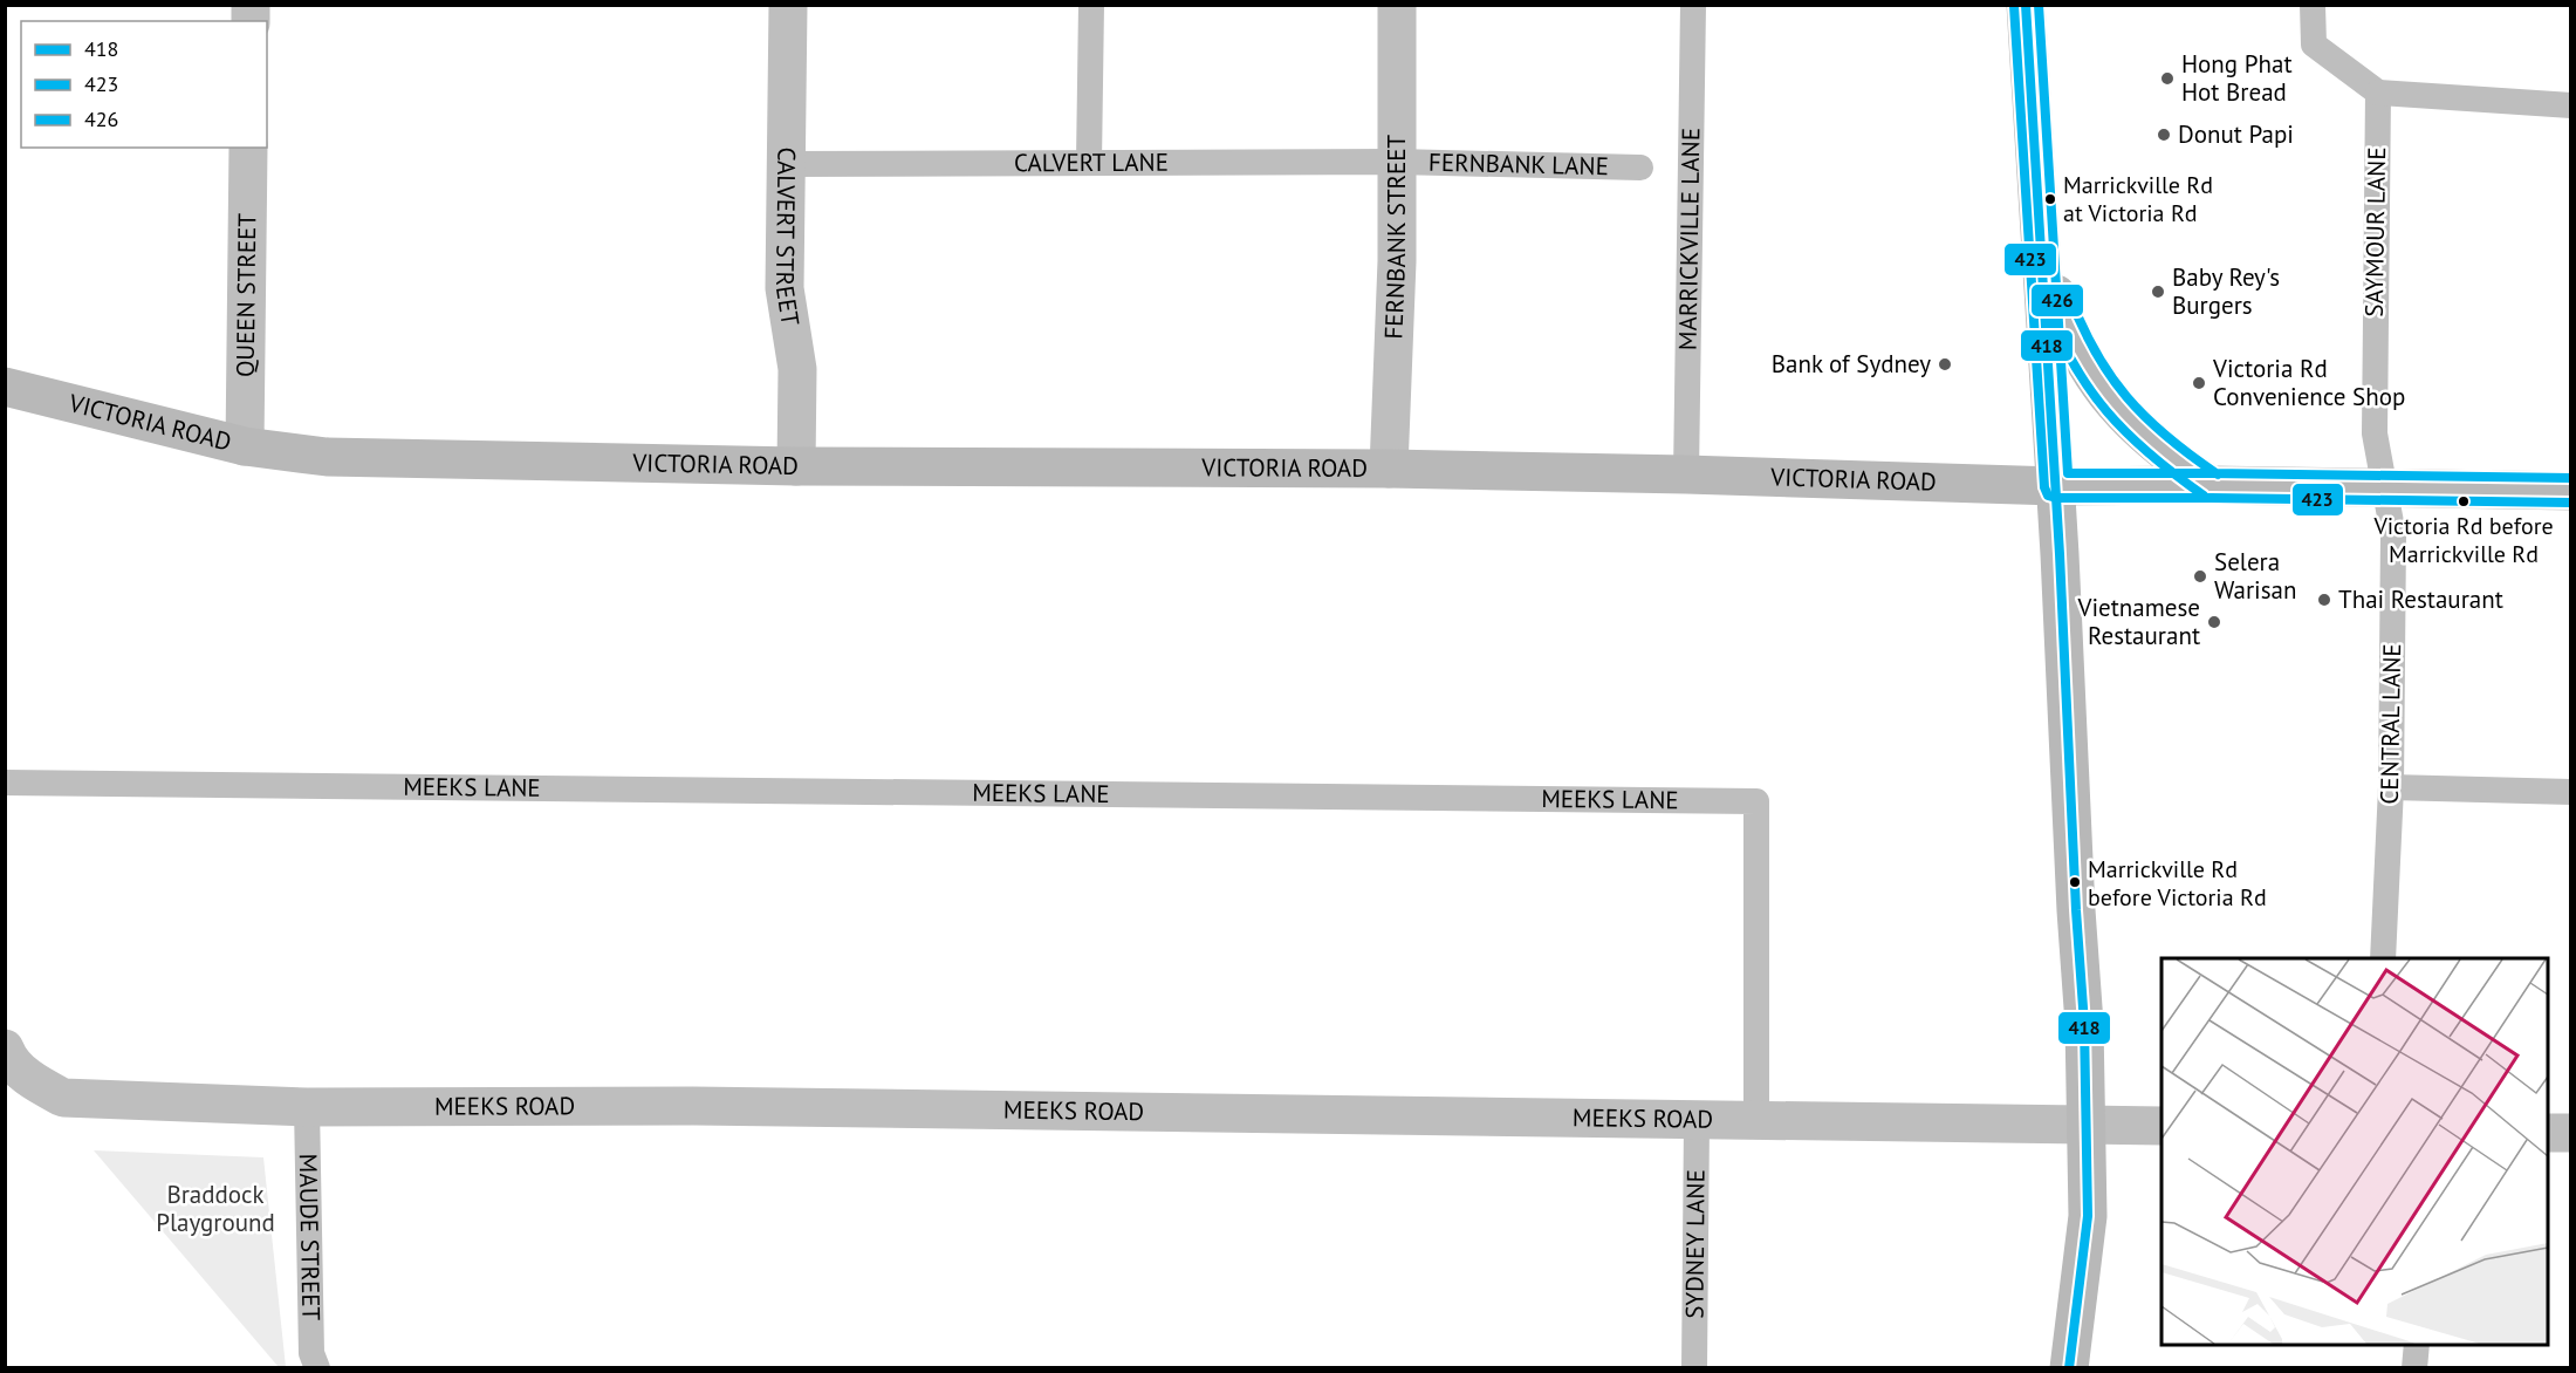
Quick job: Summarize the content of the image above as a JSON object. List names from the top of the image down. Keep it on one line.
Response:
{"streets":{"main road":["VICTORIA ROAD"],"street":["CALVERT STREET","FERNBANK STREET","QUEEN STREET","MEEKS ROAD"],"lane":["CALVERT LANE","FERNBANK LANE","SAYMOUR LANE","MARRICKVILLE LANE","CENTRAL LANE","MEEKS LANE","MAUDE STREET","SYDNEY LANE"]},"crossings":[["CALVERT LANE","FERNBANK LANE"],["CALVERT LANE","CALVERT STREET"],["CALVERT LANE","FERNBANK STREET"],["FERNBANK LANE","FERNBANK STREET"],["SAYMOUR LANE","VICTORIA ROAD"],["SAYMOUR LANE","CENTRAL LANE"],["CALVERT STREET","VICTORIA ROAD"],["FERNBANK STREET","VICTORIA ROAD"],["MARRICKVILLE LANE","VICTORIA ROAD"],["QUEEN STREET","VICTORIA ROAD"],["VICTORIA ROAD","CENTRAL LANE"],["MEEKS LANE","MEEKS ROAD"],["MEEKS ROAD","MAUDE STREET"],["MEEKS ROAD","SYDNEY LANE"]],"parks":["Braddock Playground"],"places":["Hong Phat Hot Bread","Donut Papi","Marrickville Rd at Victoria Rd","Baby Rey's Burgers","Bank of Sydney","Victoria Rd Convenience Shop","Victoria Rd before Marrickville Rd","Selera Warisan","Thai Restaurant","Vietnamese Restaurant","Marrickville Rd before Victoria Rd"],"lines":["transit line 418","transit line 426","transit line 423"],"legend":["418","423","426"]}
